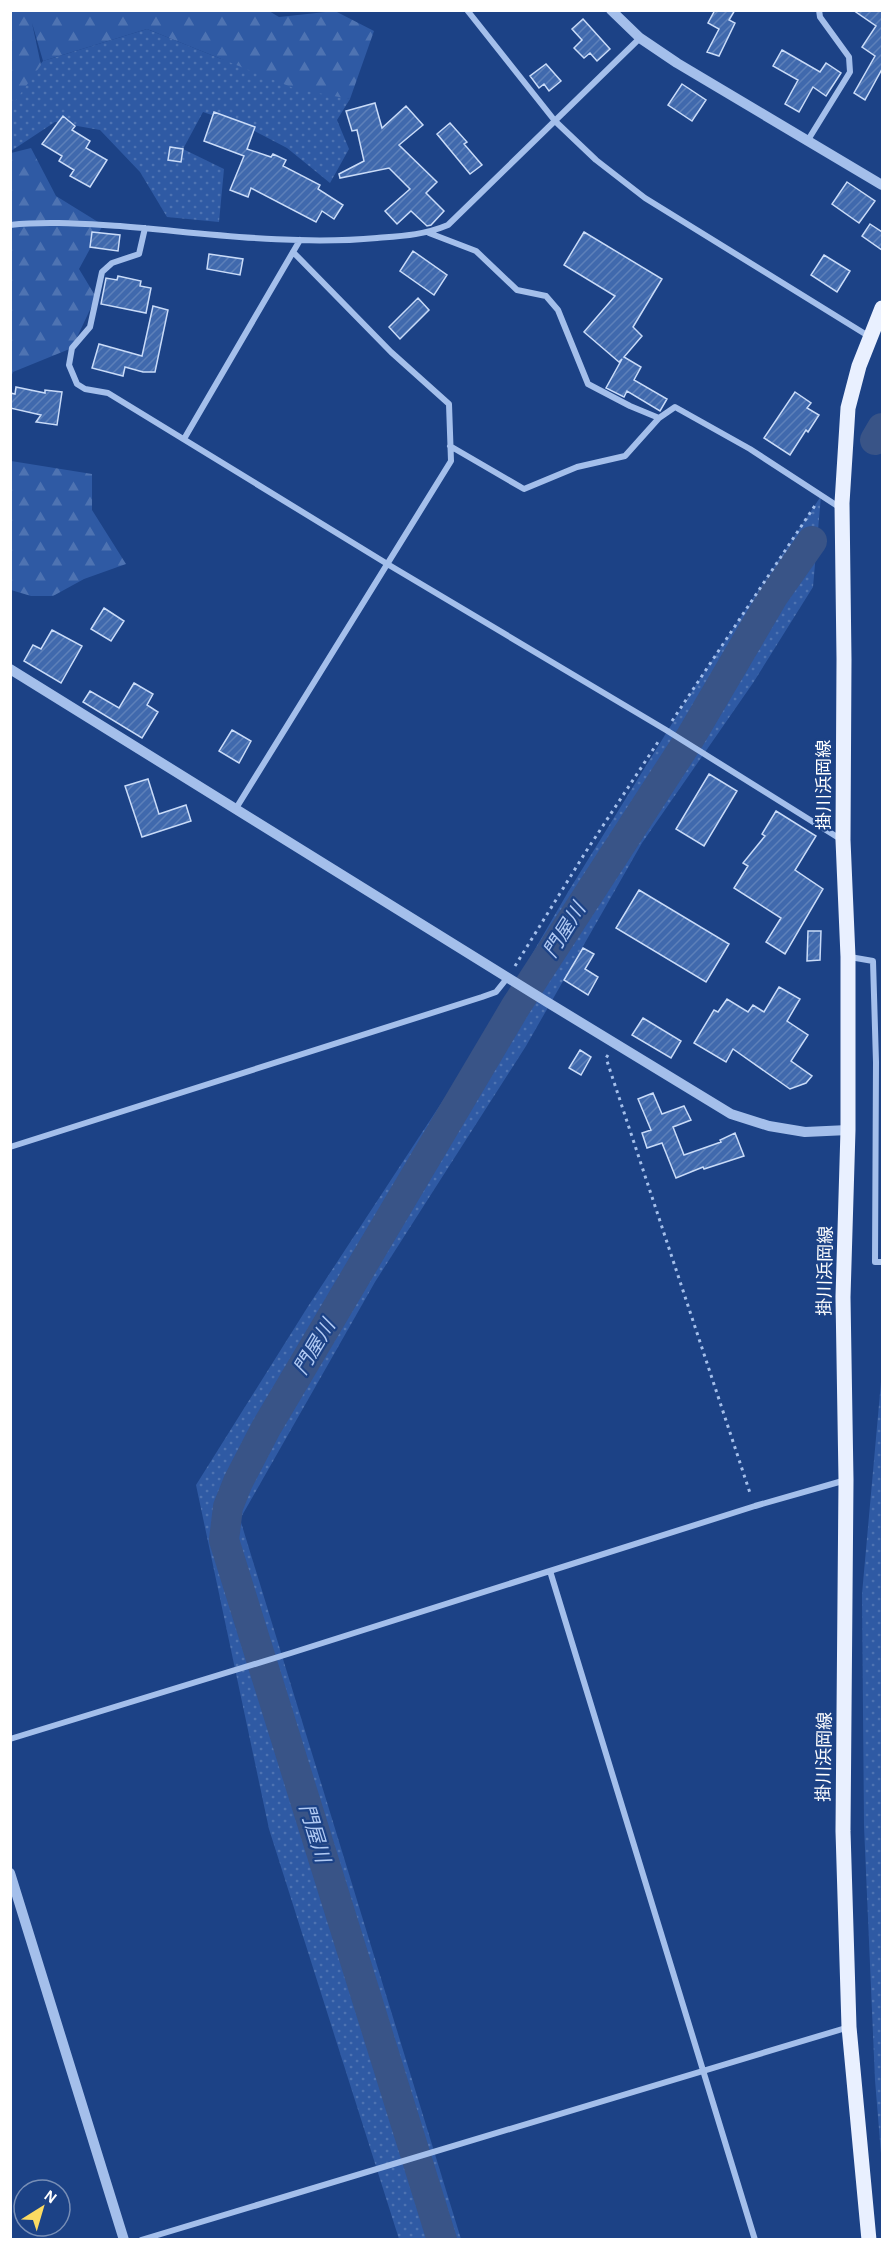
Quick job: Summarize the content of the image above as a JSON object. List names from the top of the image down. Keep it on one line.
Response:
{"streets":{"main road":["掛川浜岡線"]},"water":["門屋川"],"north":"top right"}
